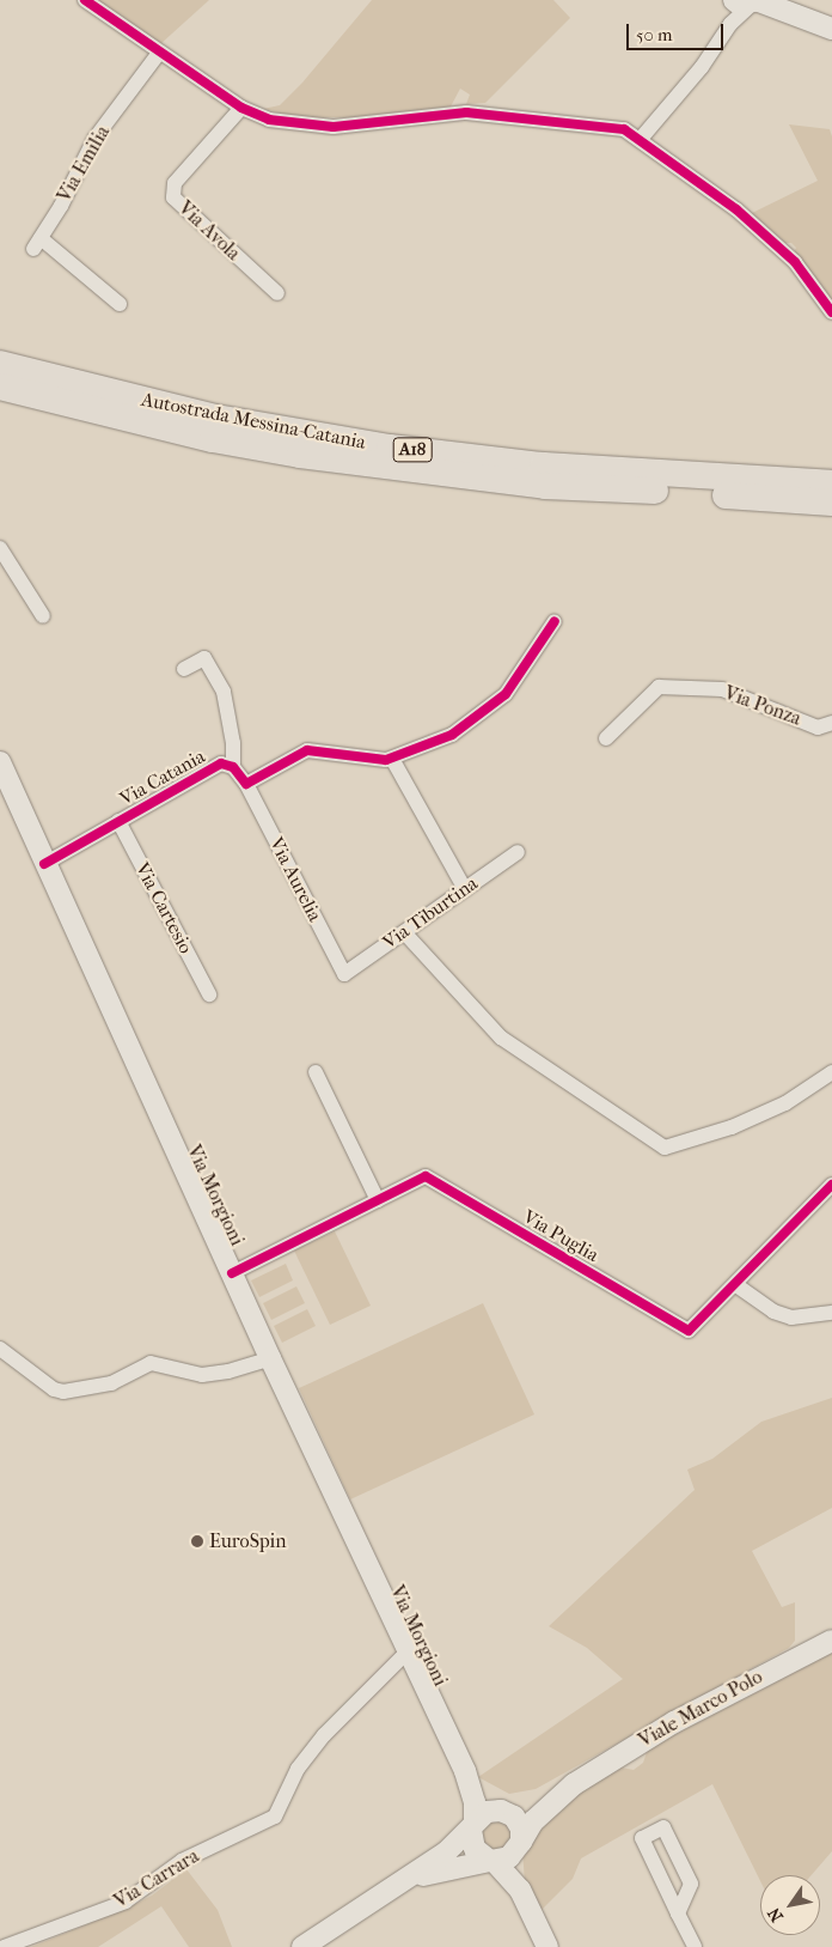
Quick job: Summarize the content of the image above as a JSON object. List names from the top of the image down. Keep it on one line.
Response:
{"streets":{"highway":["Autostrada Messina-Catania","A18"],"main road":["Via Morgioni","Viale Marco Polo"],"street":["Via Emilia","Via Avola","Via Ponza","Via Catania","Via Aurelia","Via Cartesio","Via Tiburtina","Via Puglia","Via Carrara"]},"crossings":[["Via Catania","Via Aurelia"],["Via Catania","Via Cartesio"],["Via Catania","Via Morgioni"],["Via Aurelia","Via Tiburtina"],["Via Morgioni","Via Puglia"],["Via Morgioni","Via Carrara"]],"places":["EuroSpin"],"scale_bar":"50 m","north":"bottom left"}
